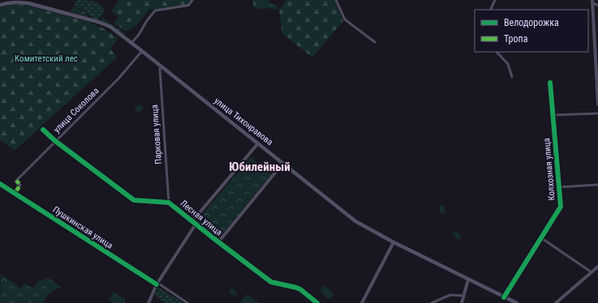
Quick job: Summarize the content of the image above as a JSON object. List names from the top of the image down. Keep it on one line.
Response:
{"streets":{"main road":["улица Тихонравова"],"street":["улица Соколова","Парковая улица","Колхозная улица","Лесная улица","Пушкинская улица"]},"crossings":[["улица Соколова","улица Тихонравова"],["улица Соколова","Лесная улица"],["улица Соколова","Пушкинская улица"],["улица Тихонравова","Парковая улица"],["улица Тихонравова","Колхозная улица"],["Парковая улица","Лесная улица"]],"districts":["Юбилейный"],"parks":["Комитетский лес"],"legend":["Велодорожка","Тропа"]}
